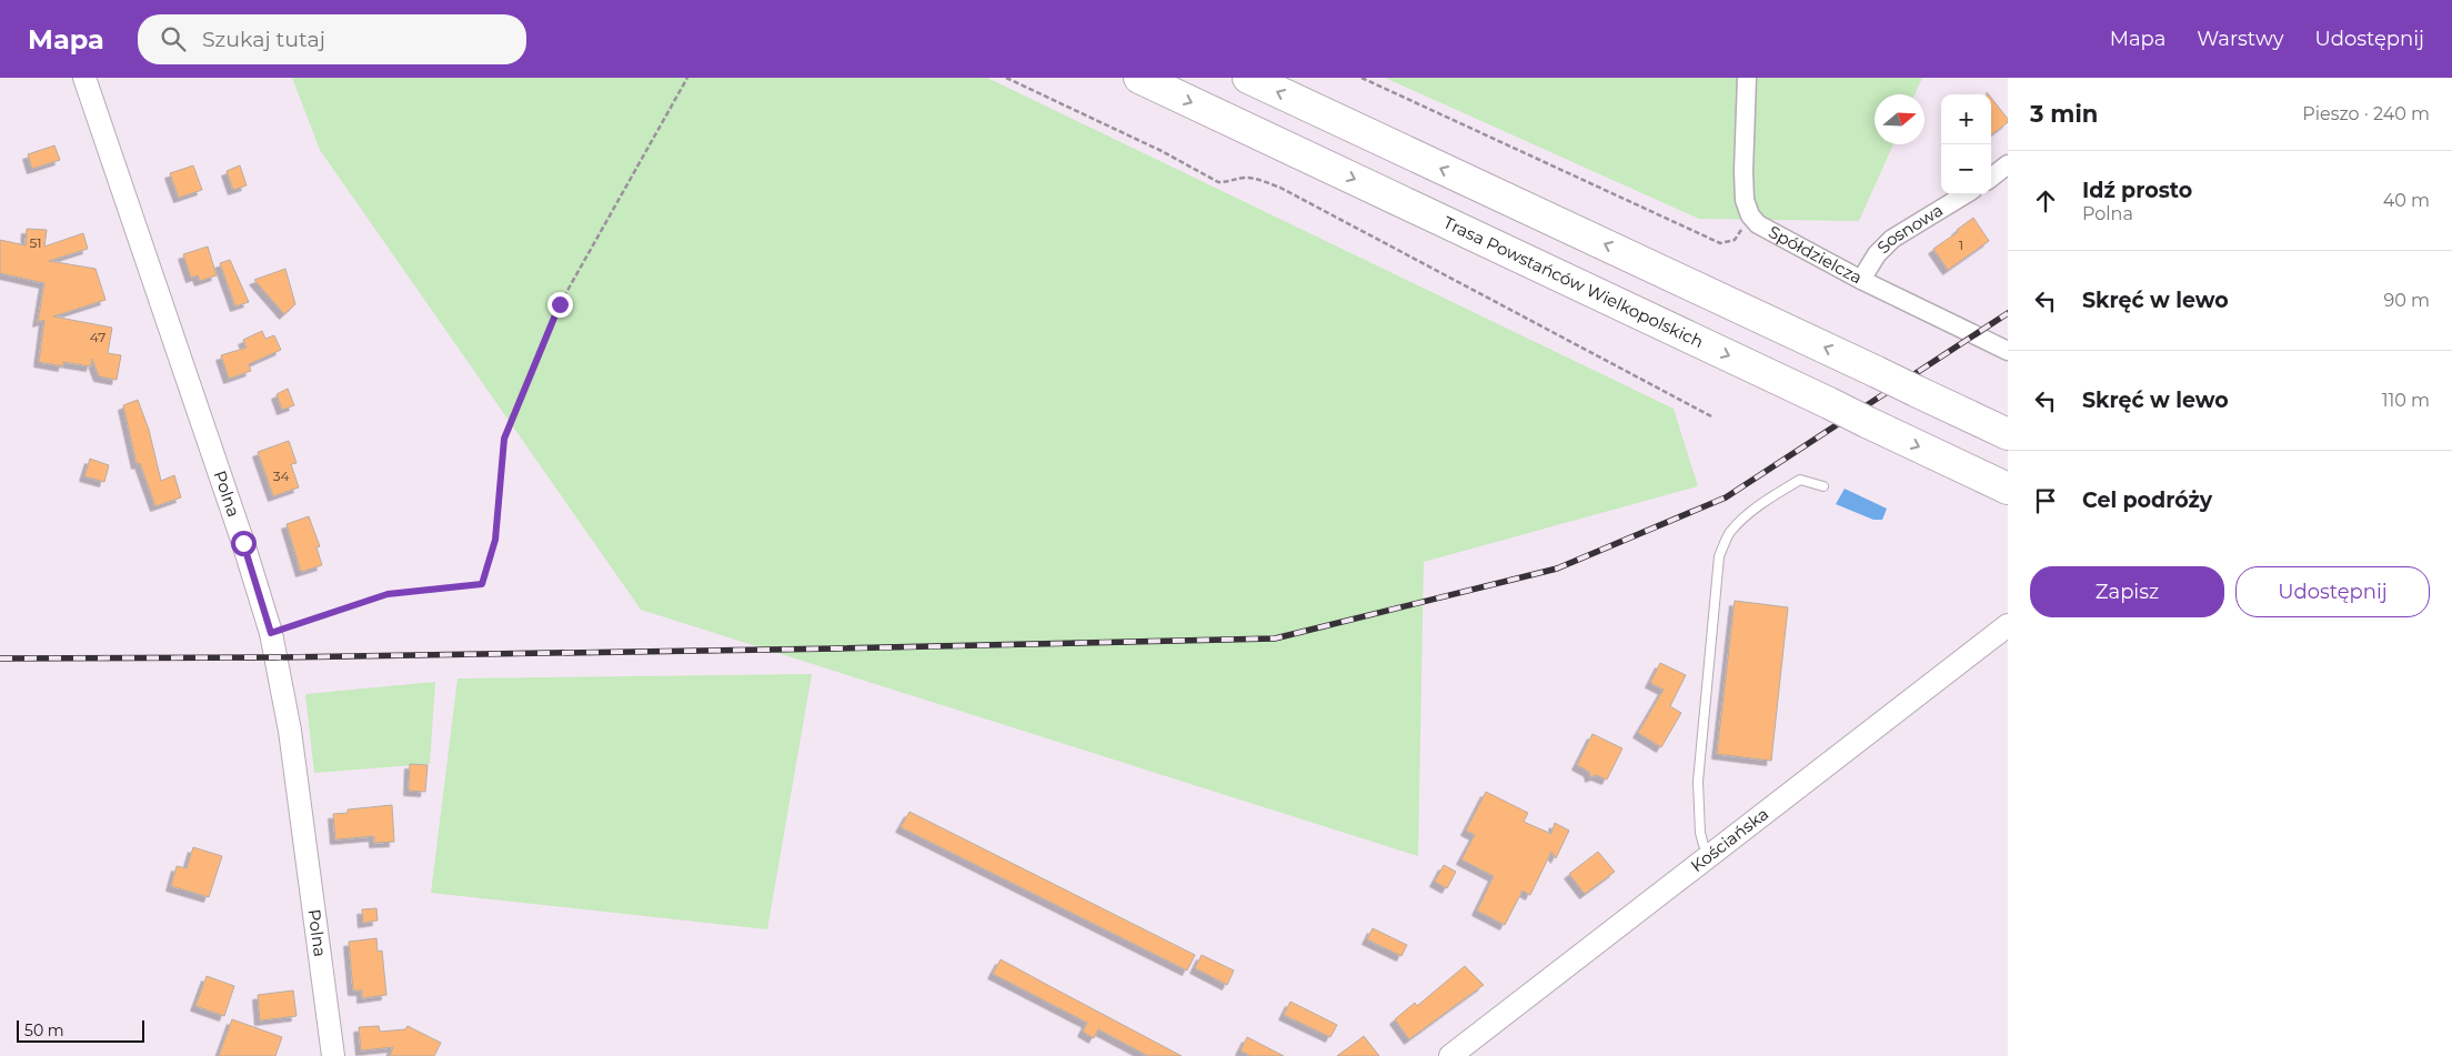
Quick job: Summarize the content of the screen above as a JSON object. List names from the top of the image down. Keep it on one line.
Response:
{"streets":{"highway":["Trasa Powstańców Wielkopolskich"],"street":["Sosnowa","Spółdzielcza","Polna","Kościańska"]},"crossings":[["Sosnowa","Spółdzielcza"]],"house_numbers":["51","1","47","34"],"scale_bar":"50 m","north":"right","page":{"header":"Mapa","search":"Szukaj tutaj","nav":["Mapa","Warstwy","Udostępnij"],"heading":["3 min","Pieszo · 240 m"],"map_buttons":["+","−"],"list":[["Idź prosto","Polna","40 m"],["Skręć w lewo","90 m"],["Skręć w lewo","110 m"],"Cel podróży"],"buttons":["Zapisz","Udostępnij"],"scale":"50 m"}}
